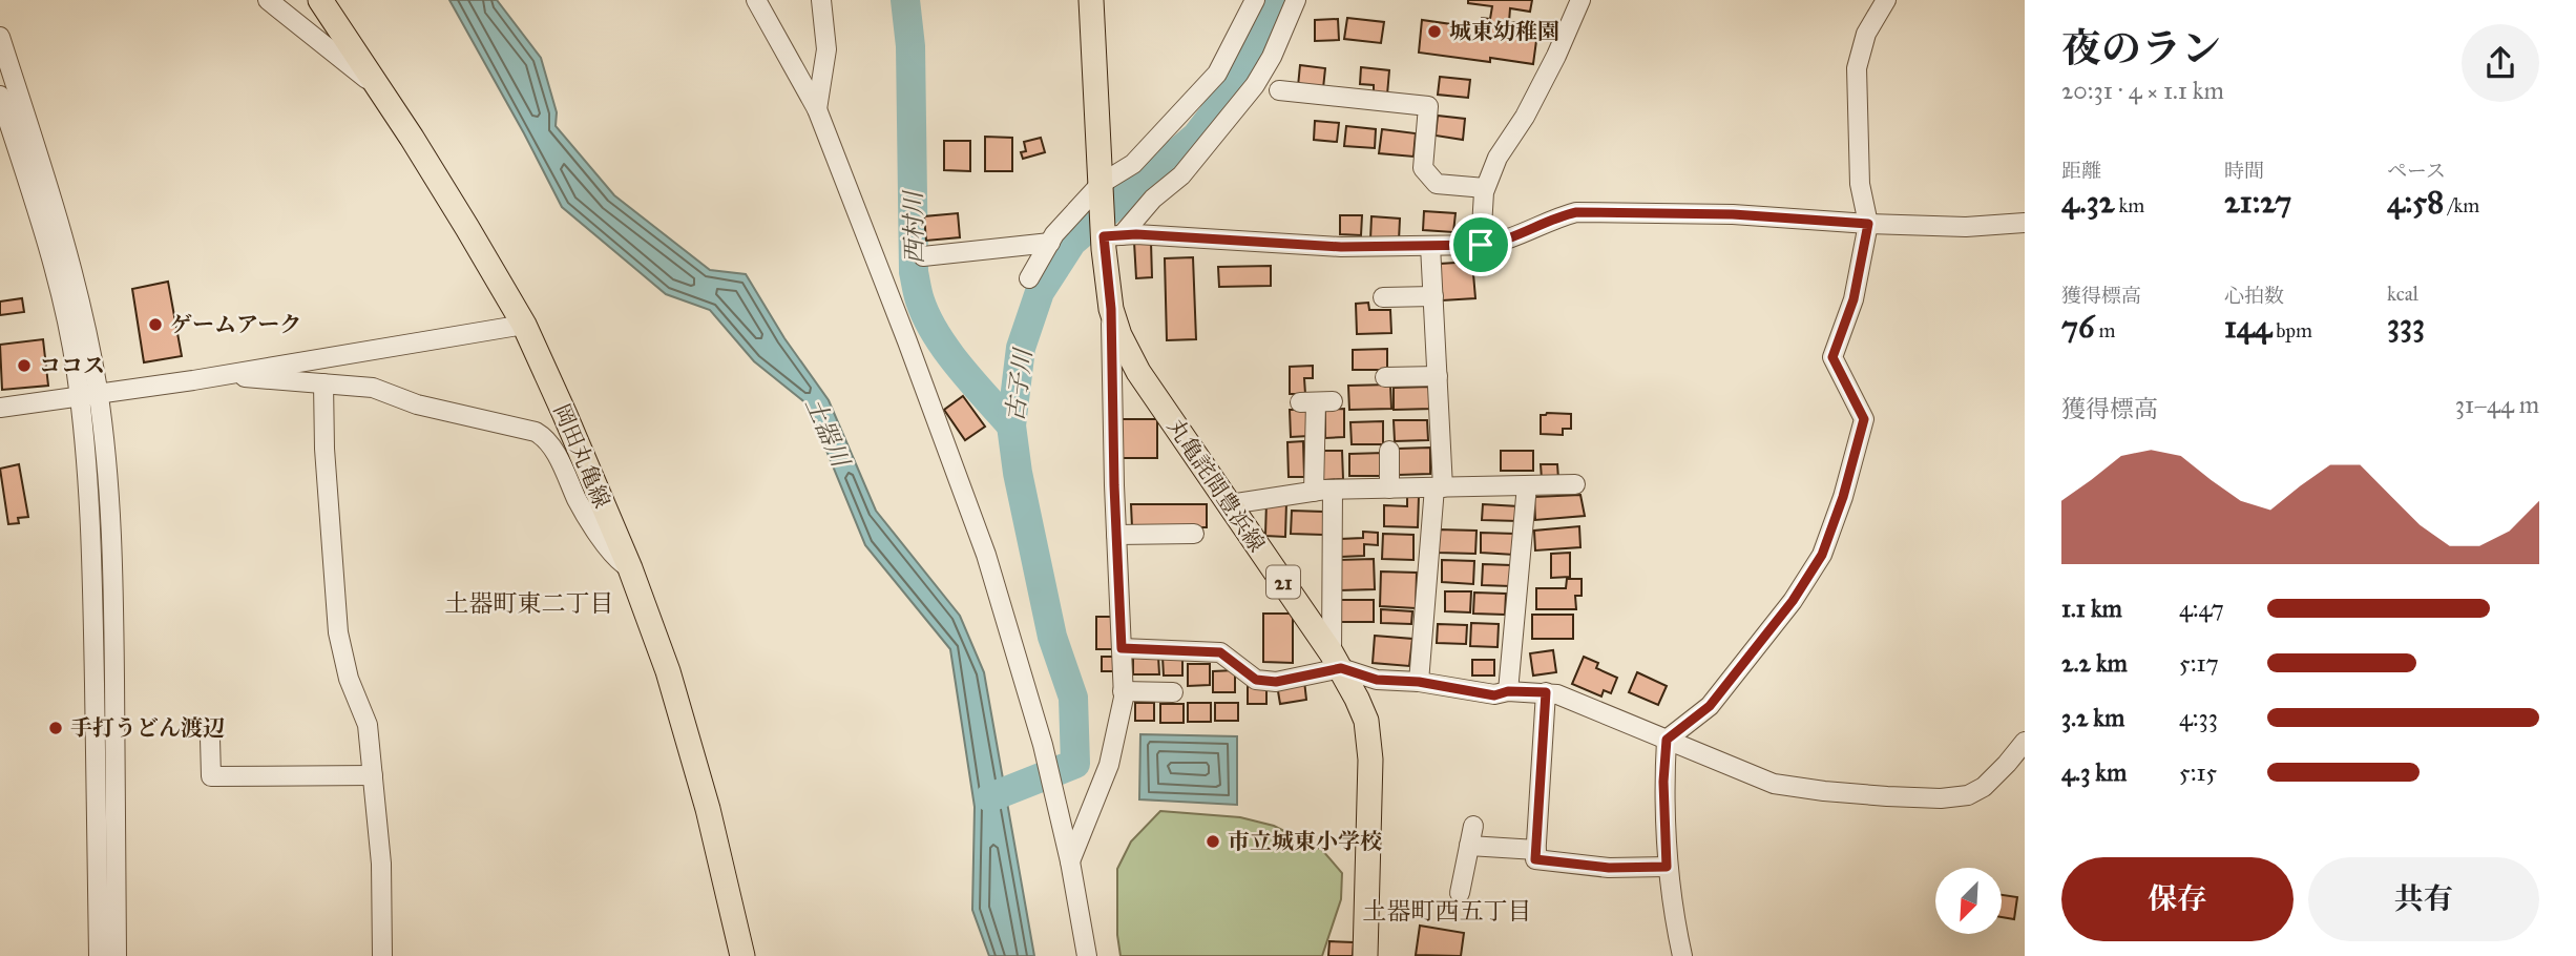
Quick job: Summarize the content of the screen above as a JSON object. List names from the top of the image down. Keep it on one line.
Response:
{"streets":{"main road":["岡田丸亀線","丸亀詫間豊浜線","21"]},"districts":["土器町東二丁目","土器町西五丁目"],"water":["西村川","古子川","土器川"],"places":["城東幼稚園","ゲームアーク","ココス","手打うどん渡辺","市立城東小学校"],"north":"bottom left","page":{"heading":["夜のラン","20:31 · 4 × 1.1 km"],"stats":[["距離","4.32 km"],["時間","21:27"],["ペース","4:58 /km"],["獲得標高","76 m"],["心拍数","144 bpm"],["kcal","333"]],"chart":["獲得標高","31–44 m"],"list":[{"name":"1.1 km","note":"4:47"},{"name":"2.2 km","note":"5:17"},{"name":"3.2 km","note":"4:33"},{"name":"4.3 km","note":"5:15"}],"buttons":["保存","共有"]}}
